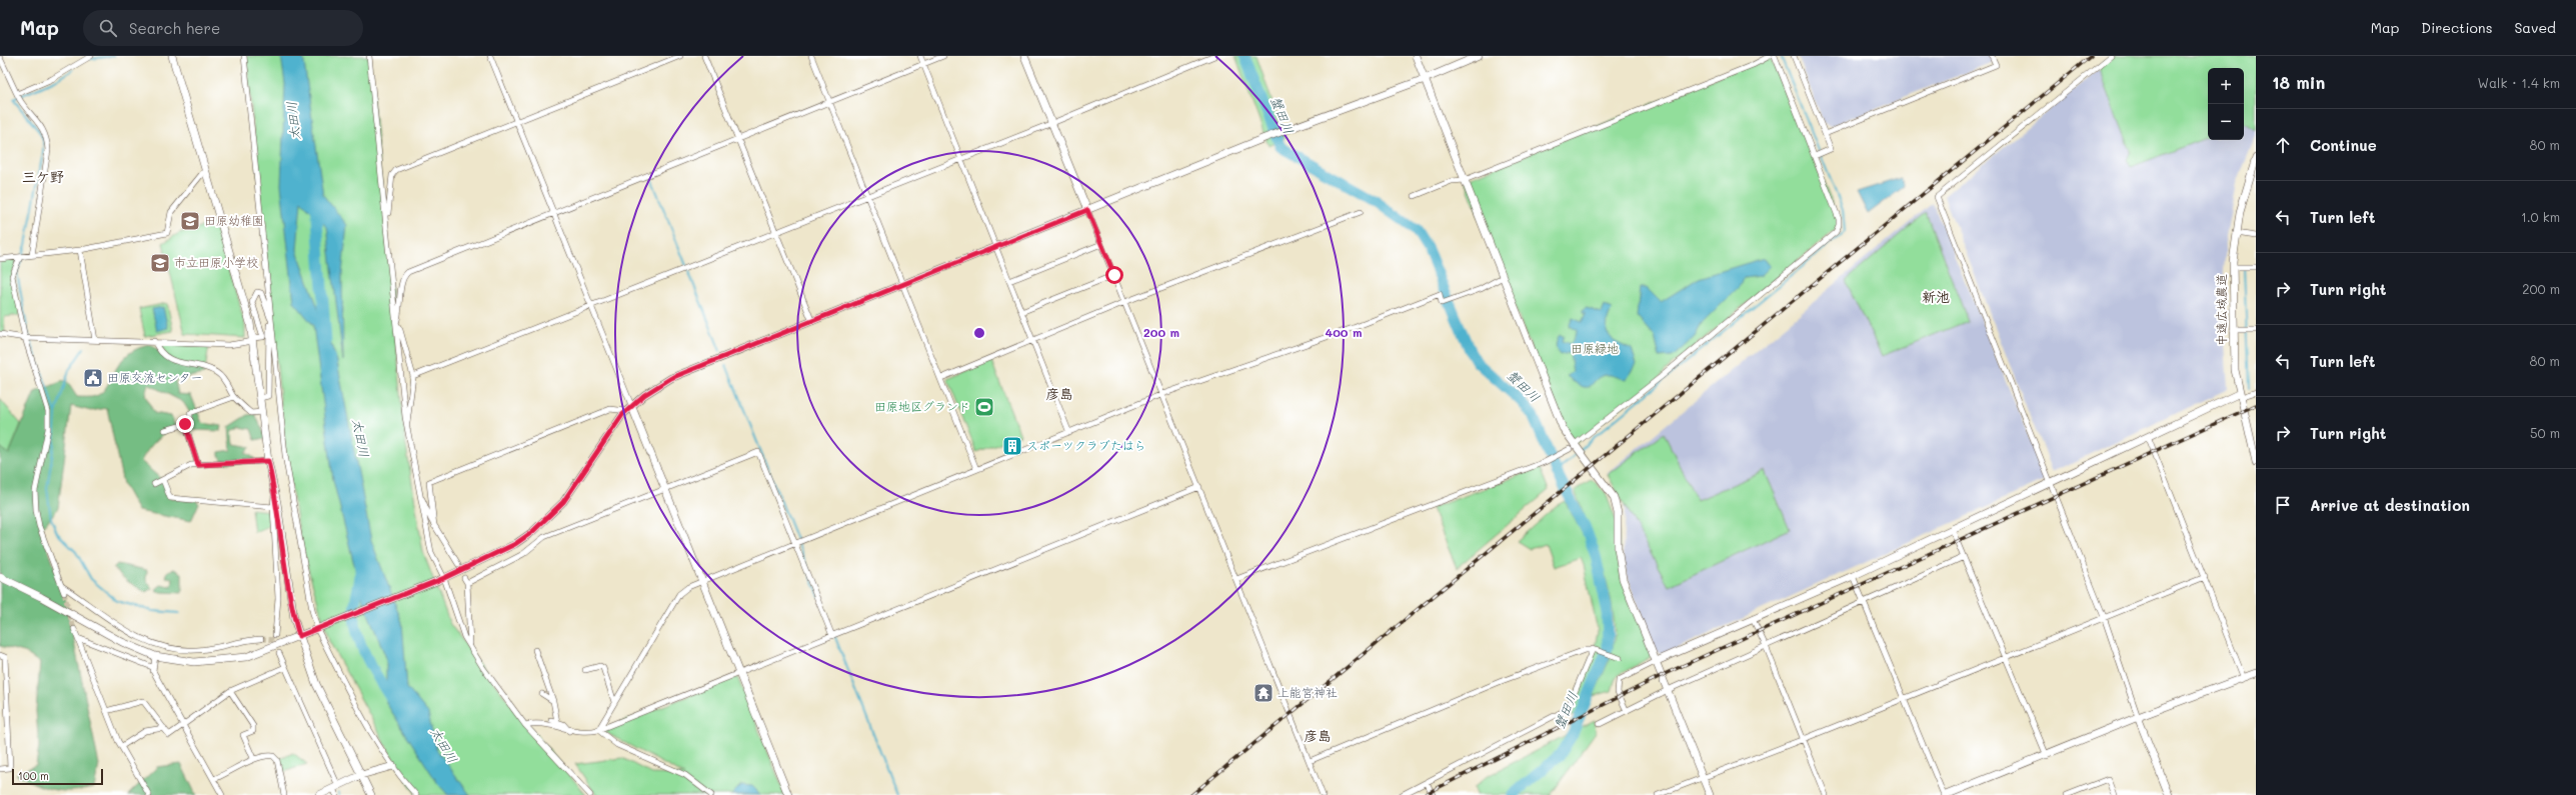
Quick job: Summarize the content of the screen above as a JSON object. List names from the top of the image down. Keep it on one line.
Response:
{"streets":{"street":["中遠広域農道"]},"districts":["三ケ野","新池","彦島","彦島"],"water":["蟹田川","太田川"],"parks":["田原緑地"],"places":{"school or university":["田原幼稚園","市立田原小学校"],"public building":["田原交流センター"],"sports":["田原地区グランド"],"building":["スポーツクラブたはら"],"temple":["上能宮神社"]},"scale_bar":"100 m","page":{"header":"Map","search":"Search here","nav":["Map","Directions","Saved"],"heading":["18 min","Walk · 1.4 km"],"map_buttons":["+","−"],"list":[["Continue","80 m"],["Turn left","1.0 km"],["Turn right","200 m"],["Turn left","80 m"],["Turn right","50 m"],"Arrive at destination"],"scale":"100 m"},"rings":["200 m","400 m"]}
